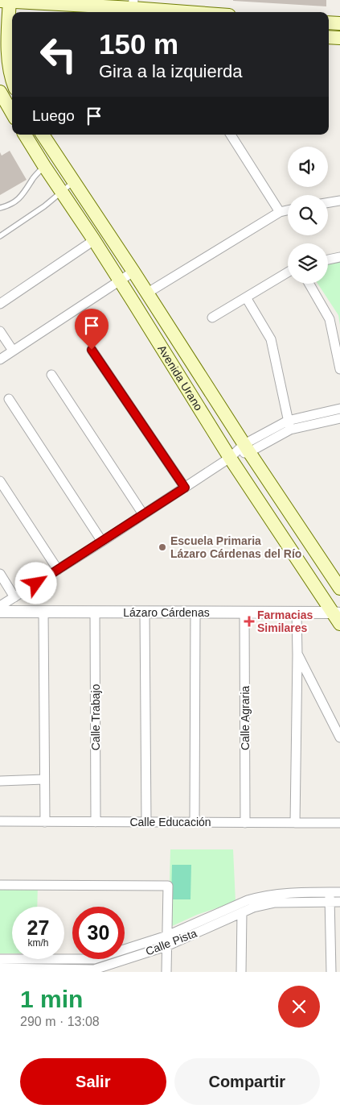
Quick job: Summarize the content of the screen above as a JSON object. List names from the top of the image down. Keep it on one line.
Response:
{"streets":{"main road":["Avenida Urano"],"street":["Lázaro Cárdenas","Calle Trabajo","Calle Agraria","Calle Educación","Calle Pista"]},"crossings":[["Avenida Urano","Lázaro Cárdenas"],["Lázaro Cárdenas","Calle Trabajo"],["Lázaro Cárdenas","Calle Agraria"],["Calle Trabajo","Calle Educación"],["Calle Agraria","Calle Educación"]],"places":{"other":["Escuela Primaria Lázaro Cárdenas del Río"],"health":["Farmacias Similares"]},"page":{"turn":["150 m","Gira a la izquierda"],"then":"Luego","speed":"27 km/h","limit":"30","heading":["1 min","290 m · 13:08"],"buttons":["Salir","Compartir"]}}
